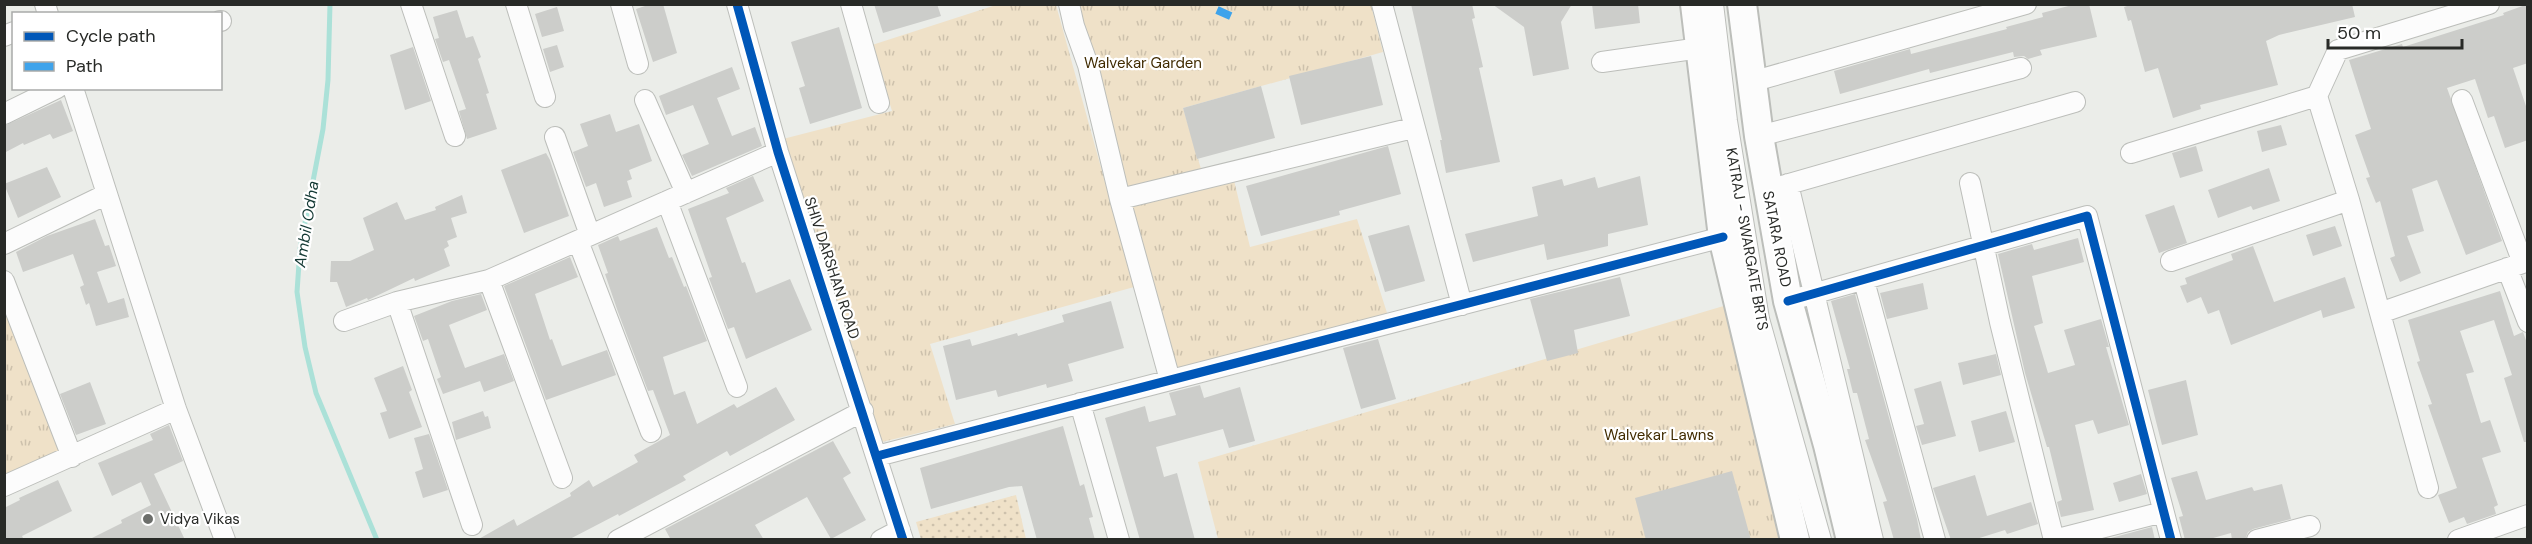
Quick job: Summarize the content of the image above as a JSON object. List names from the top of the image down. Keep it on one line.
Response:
{"streets":{"highway":["SATARA ROAD"],"street":["KATRAJ - SWARGATE BRTS","SHIV DARSHAN ROAD"]},"water":["Ambil Odha"],"parks":["Walvekar Garden","Walvekar Lawns"],"places":["Vidya Vikas"],"legend":["Cycle path","Path"],"scale_bar":"50 m"}
